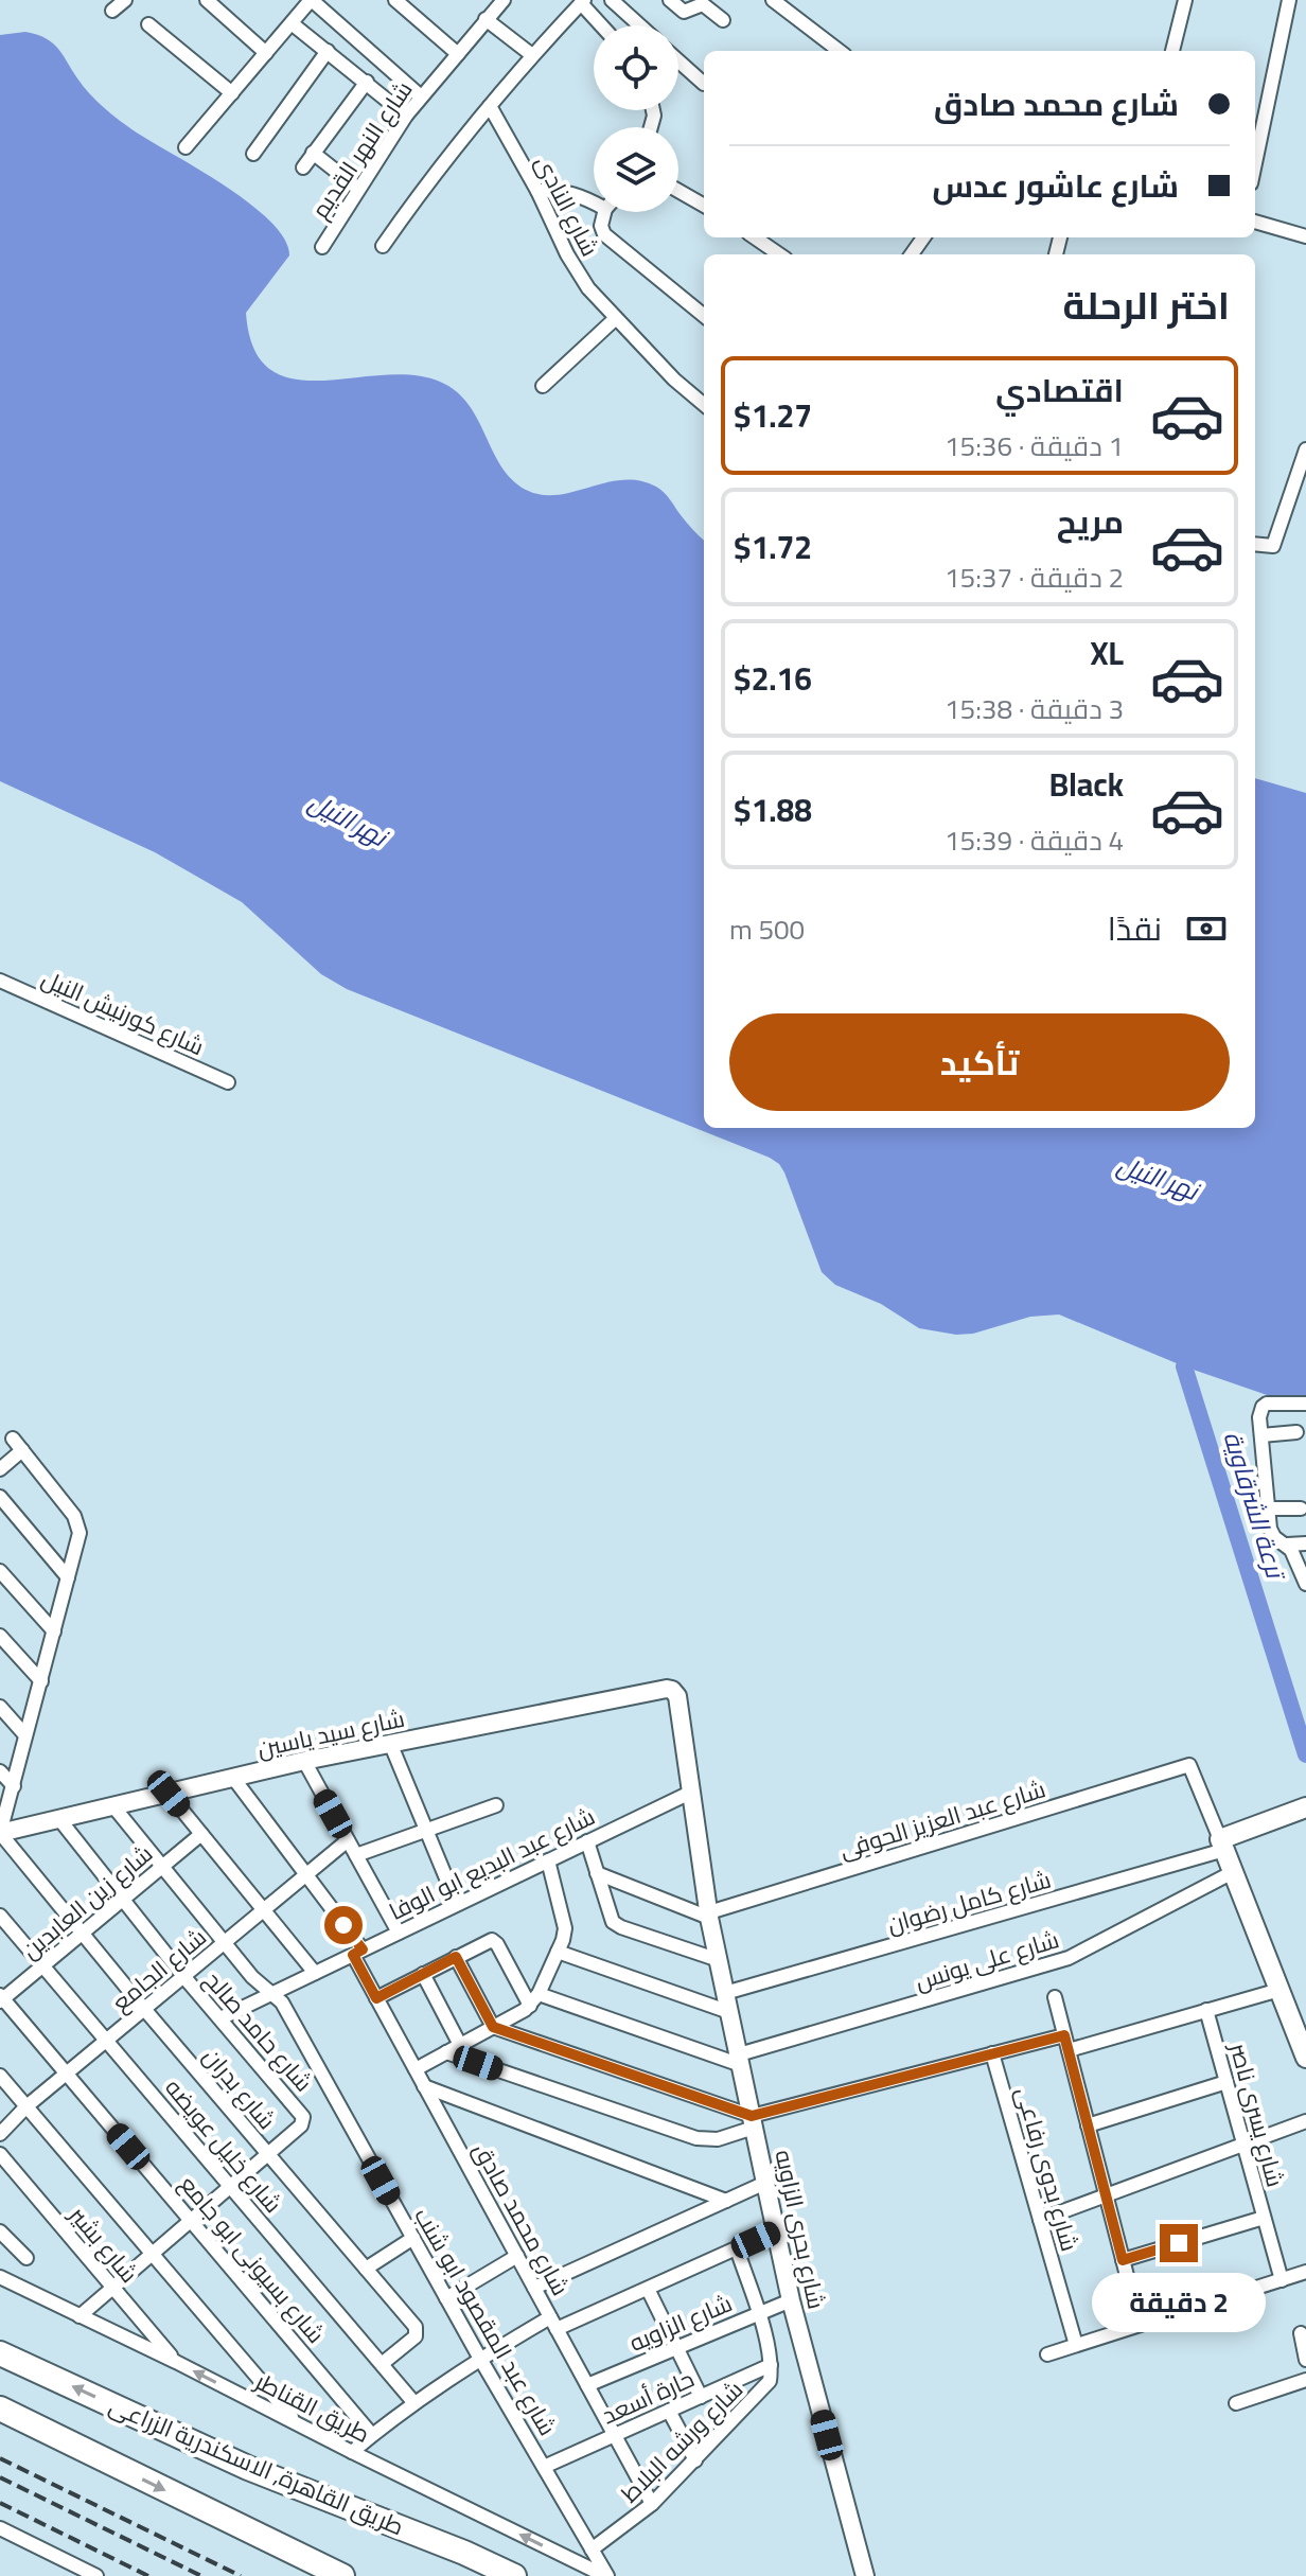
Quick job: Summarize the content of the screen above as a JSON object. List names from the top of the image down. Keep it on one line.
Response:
{"streets":{"highway":["طريق القاهرة, الاسكندرية الزراعى"],"street":["شارع النهر القديم","شارع النادى","شارع كورنيش النيل","شارع سيد ياسين","شارع عبد العزيز الحوفى","شارع عبد البديع ابو الوفا","شارع زين العابدين","شارع كامل رضوان","شارع على يونس","شارع الجامع","شارع حامد صالح","شارع بدران","شارع يسرى ناصر","شارع خليل عويضه","شارع بدوى رفاعى","شارع محمد صادق","شارع بحرى الزاويه","شارع بشير","شارع بسيونى ابو جامع","شارع عبد المقصود ابو شنب","شارع الزاويه","حارة أسعد","طريق القناطر","شارع ورشه البلاط"]},"crossings":[["شارع سيد ياسين","شارع حامد صالح"],["شارع سيد ياسين","شارع بدران"],["شارع سيد ياسين","شارع محمد صادق"],["شارع سيد ياسين","شارع بحرى الزاويه"],["شارع سيد ياسين","شارع عبد المقصود ابو شنب"],["شارع عبد العزيز الحوفى","شارع كامل رضوان"],["شارع عبد العزيز الحوفى","شارع بحرى الزاويه"],["شارع عبد البديع ابو الوفا","شارع حامد صالح"],["شارع عبد البديع ابو الوفا","شارع محمد صادق"],["شارع عبد البديع ابو الوفا","شارع بحرى الزاويه"],["شارع عبد البديع ابو الوفا","شارع عبد المقصود ابو شنب"],["شارع زين العابدين","شارع حامد صالح"],["شارع زين العابدين","شارع بدران"],["شارع زين العابدين","شارع خليل عويضه"],["شارع زين العابدين","شارع بسيونى ابو جامع"],["شارع زين العابدين","شارع عبد المقصود ابو شنب"],["شارع كامل رضوان","شارع بحرى الزاويه"],["شارع على يونس","شارع بحرى الزاويه"],["شارع الجامع","شارع حامد صالح"],["شارع الجامع","شارع بدران"],["شارع الجامع","شارع خليل عويضه"],["شارع الجامع","شارع محمد صادق"],["شارع الجامع","شارع بسيونى ابو جامع"],["شارع الجامع","شارع عبد المقصود ابو شنب"],["شارع حامد صالح","شارع بدران"],["شارع بدران","شارع خليل عويضه"],["شارع محمد صادق","شارع الزاويه"],["شارع محمد صادق","حارة أسعد"],["شارع محمد صادق","شارع ورشه البلاط"],["شارع بحرى الزاويه","شارع الزاويه"],["شارع بشير","طريق القناطر"],["شارع عبد المقصود ابو شنب","حارة أسعد"],["شارع عبد المقصود ابو شنب","طريق القناطر"],["شارع عبد المقصود ابو شنب","شارع ورشه البلاط"],["حارة أسعد","شارع ورشه البلاط"]],"water":["نهر النيل","ترعة الشرقاوية"],"page":{"banner":["شارع محمد صادق","شارع عاشور عدس"],"heading":"اختر الرحلة","list":[{"name":"اقتصادي","note":"1 دقيقة · 15:36","value":"$1.27"},{"name":"مريح","note":"2 دقيقة · 15:37","value":"$1.72"},{"name":"XL","note":"3 دقيقة · 15:38","value":"$2.16"},{"name":"Black","note":"4 دقيقة · 15:39","value":"$1.88"}],"pay":["نقدًا","500 m"],"buttons":"تأكيد","bubble":"2 دقيقة"}}
